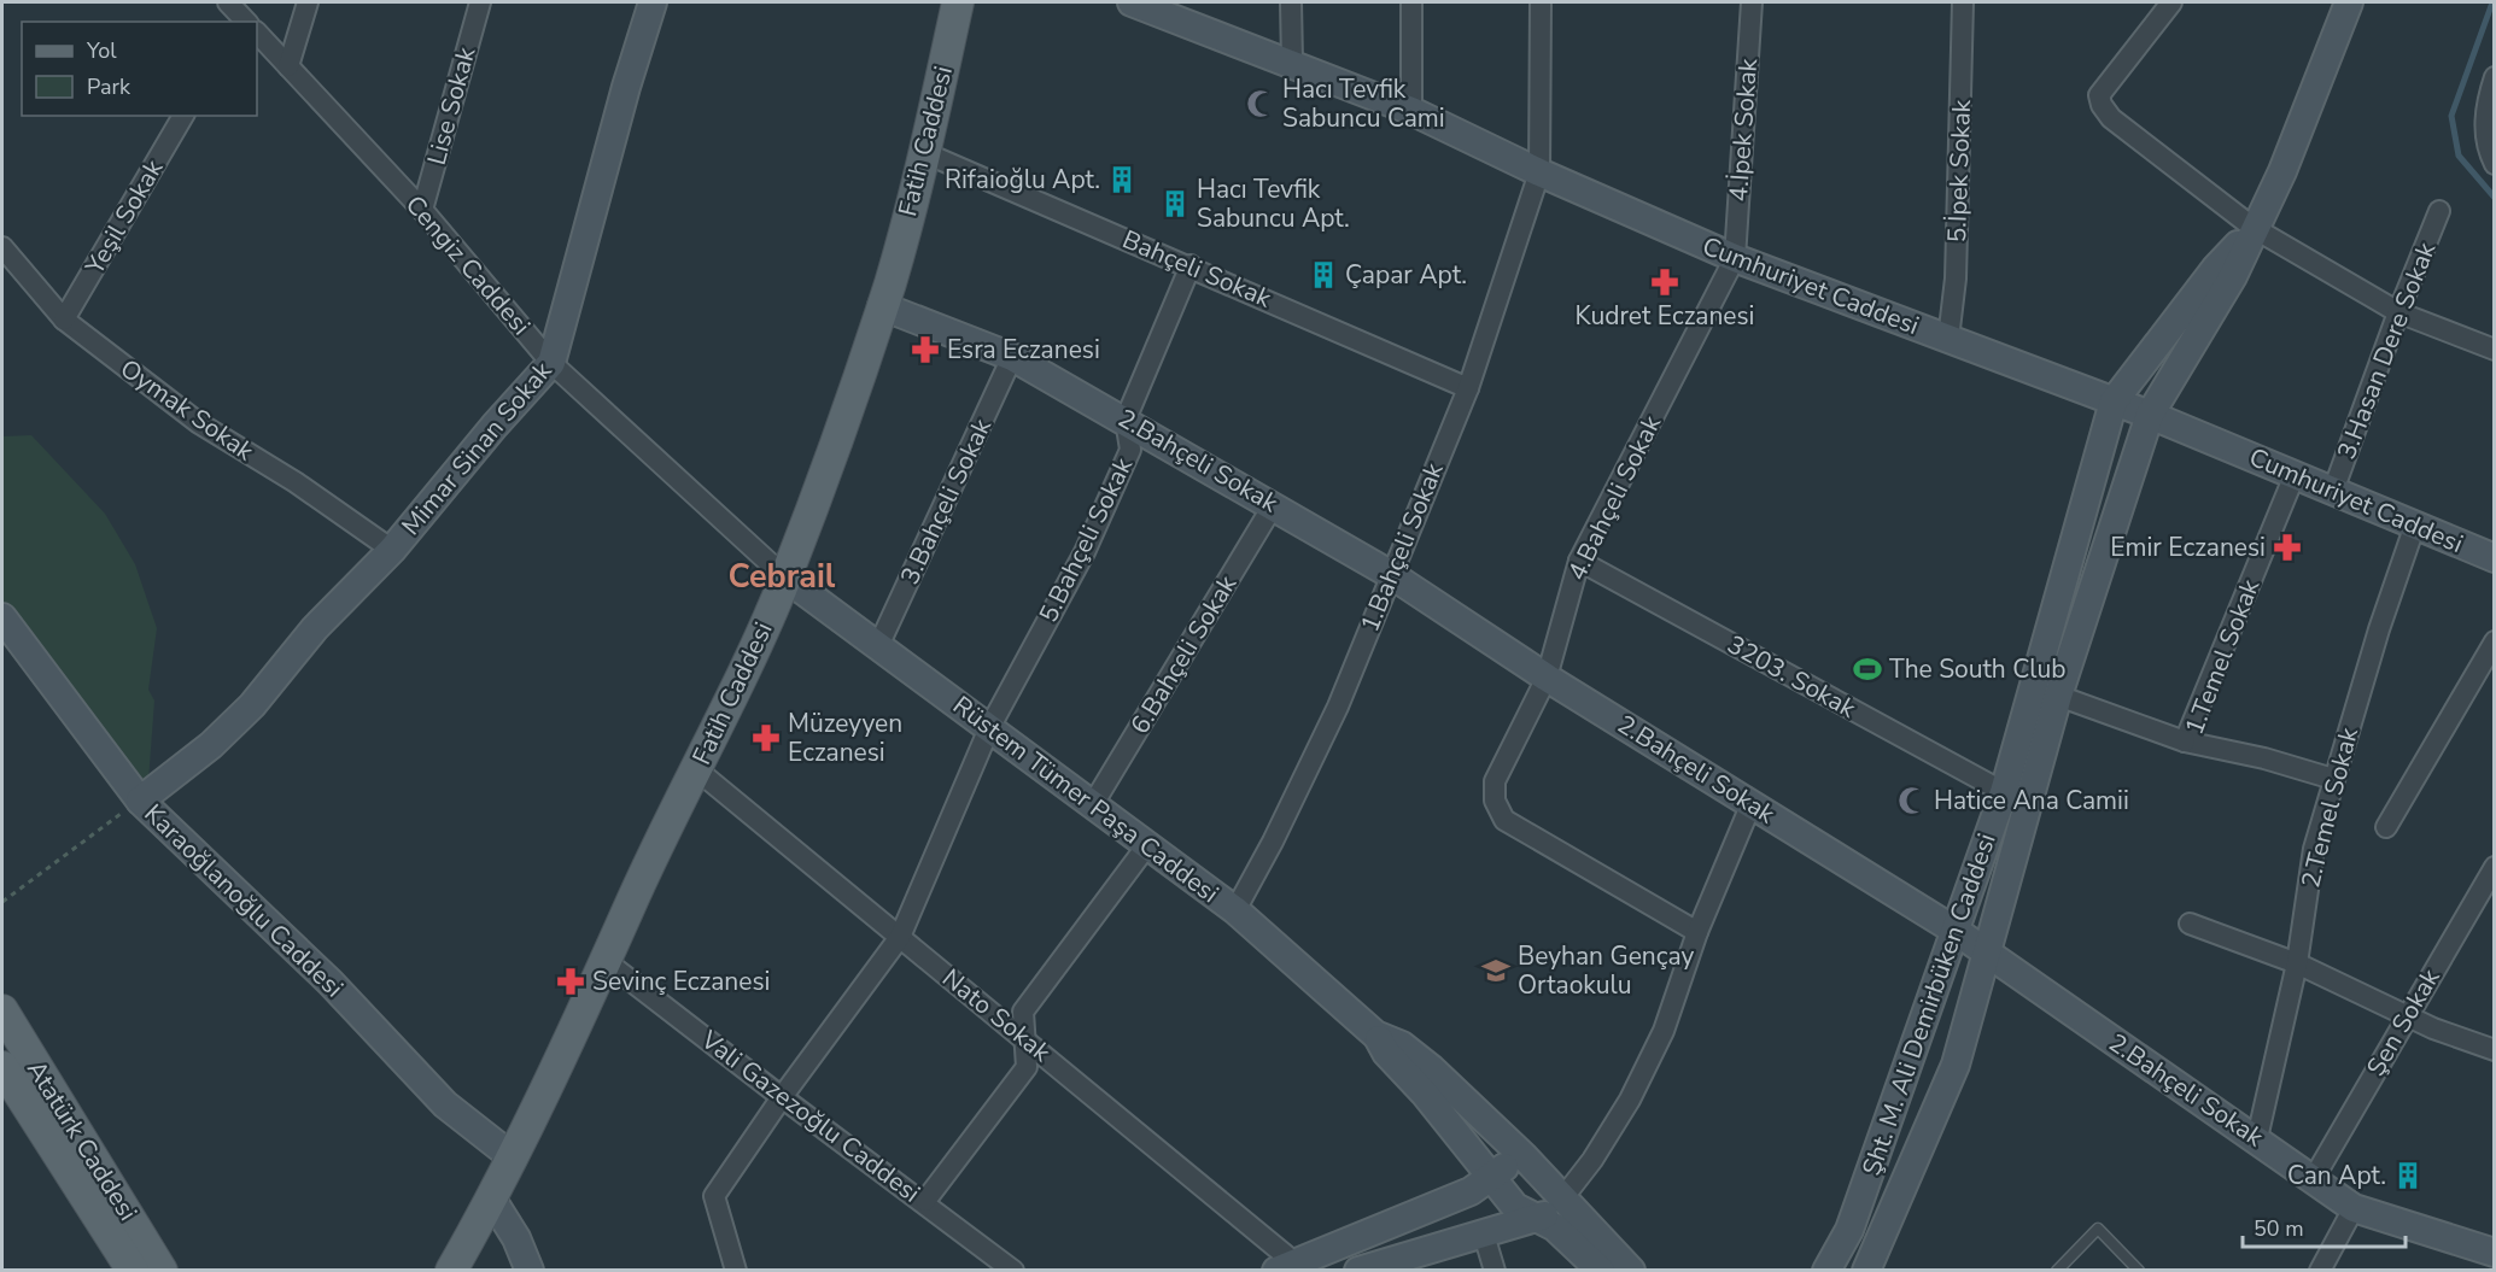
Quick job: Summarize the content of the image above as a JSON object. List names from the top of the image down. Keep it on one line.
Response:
{"streets":{"main road":["Fatih Caddesi","Atatürk Caddesi"],"street":["Lise Sokak","4.İpek Sokak","5.İpek Sokak","Yeşil Sokak","Cengiz Caddesi","Bahçeli Sokak","Cumhuriyet Caddesi","3.Hasan Dere Sokak","Oymak Sokak","Mimar Sinan Sokak","2.Bahçeli Sokak","4.Bahçeli Sokak","3.Bahçeli Sokak","5.Bahçeli Sokak","1.Bahçeli Sokak","6.Bahçeli Sokak","1.Temel Sokak","3203. Sokak","Rüstem Tümer Paşa Caddesi","2.Temel Sokak","Karaoğlanoğlu Caddesi","Şht. M. Ali Demirbüken Caddesi","Nato Sokak","Şen Sokak","Vali Gazezoğlu Caddesi"]},"crossings":[["Lise Sokak","Cengiz Caddesi"],["4.İpek Sokak","Cumhuriyet Caddesi"],["4.İpek Sokak","4.Bahçeli Sokak"],["Fatih Caddesi","Cengiz Caddesi"],["Fatih Caddesi","Bahçeli Sokak"],["Fatih Caddesi","2.Bahçeli Sokak"],["Fatih Caddesi","Rüstem Tümer Paşa Caddesi"],["Fatih Caddesi","Karaoğlanoğlu Caddesi"],["Fatih Caddesi","Nato Sokak"],["Fatih Caddesi","Vali Gazezoğlu Caddesi"],["5.İpek Sokak","Cumhuriyet Caddesi"],["Yeşil Sokak","Oymak Sokak"],["Cengiz Caddesi","Mimar Sinan Sokak"],["Cengiz Caddesi","Rüstem Tümer Paşa Caddesi"],["Bahçeli Sokak","5.Bahçeli Sokak"],["Bahçeli Sokak","1.Bahçeli Sokak"],["Cumhuriyet Caddesi","3.Hasan Dere Sokak"],["Cumhuriyet Caddesi","4.Bahçeli Sokak"],["Cumhuriyet Caddesi","1.Bahçeli Sokak"],["Cumhuriyet Caddesi","1.Temel Sokak"],["Cumhuriyet Caddesi","2.Temel Sokak"],["Cumhuriyet Caddesi","Şht. M. Ali Demirbüken Caddesi"],["Oymak Sokak","Mimar Sinan Sokak"],["Mimar Sinan Sokak","Karaoğlanoğlu Caddesi"],["2.Bahçeli Sokak","4.Bahçeli Sokak"],["2.Bahçeli Sokak","3.Bahçeli Sokak"],["2.Bahçeli Sokak","5.Bahçeli Sokak"],["2.Bahçeli Sokak","1.Bahçeli Sokak"],["2.Bahçeli Sokak","6.Bahçeli Sokak"],["2.Bahçeli Sokak","2.Temel Sokak"],["2.Bahçeli Sokak","Şht. M. Ali Demirbüken Caddesi"],["2.Bahçeli Sokak","Şen Sokak"],["4.Bahçeli Sokak","3203. Sokak"],["3.Bahçeli Sokak","Rüstem Tümer Paşa Caddesi"],["5.Bahçeli Sokak","Rüstem Tümer Paşa Caddesi"],["5.Bahçeli Sokak","Nato Sokak"],["5.Bahçeli Sokak","Vali Gazezoğlu Caddesi"],["1.Bahçeli Sokak","Rüstem Tümer Paşa Caddesi"],["6.Bahçeli Sokak","Rüstem Tümer Paşa Caddesi"],["1.Temel Sokak","2.Temel Sokak"],["3203. Sokak","Şht. M. Ali Demirbüken Caddesi"]],"districts":["Cebrail"],"places":{"mosque":["Hacı Tevfik Sabuncu Cami","Hatice Ana Camii"],"building":["Rifaioğlu Apt.","Hacı Tevfik Sabuncu Apt.","Çapar Apt.","Can Apt."],"pharmacy":["Kudret Eczanesi","Esra Eczanesi","Emir Eczanesi","Müzeyyen Eczanesi","Sevinç Eczanesi"],"sports":["The South Club"],"school or university":["Beyhan Gençay Ortaokulu"]},"legend":["Yol","Park"],"scale_bar":"50 m"}
